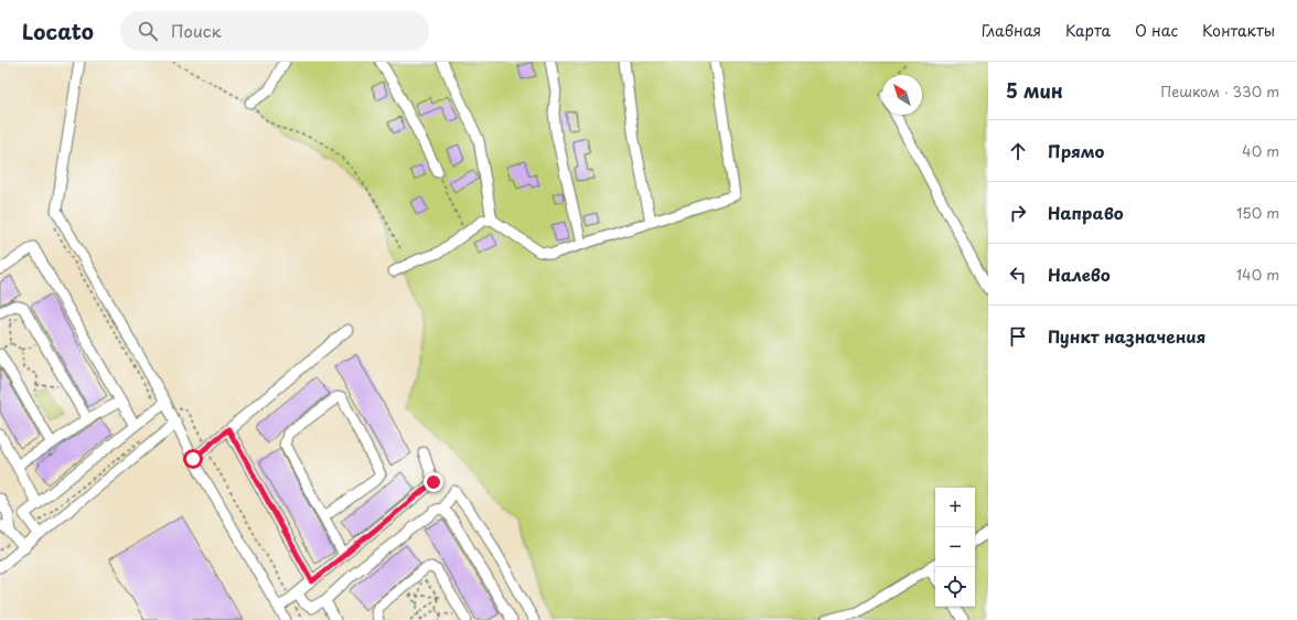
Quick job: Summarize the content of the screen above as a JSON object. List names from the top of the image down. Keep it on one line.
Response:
{"north":"top left","page":{"header":"Locato","search":"Поиск","nav":["Главная","Карта","О нас","Контакты"],"heading":["5 мин","Пешком · 330 m"],"list":[["Прямо","40 m"],["Направо","150 m"],["Налево","140 m"],"Пункт назначения"],"map_buttons":["+","−"]}}
